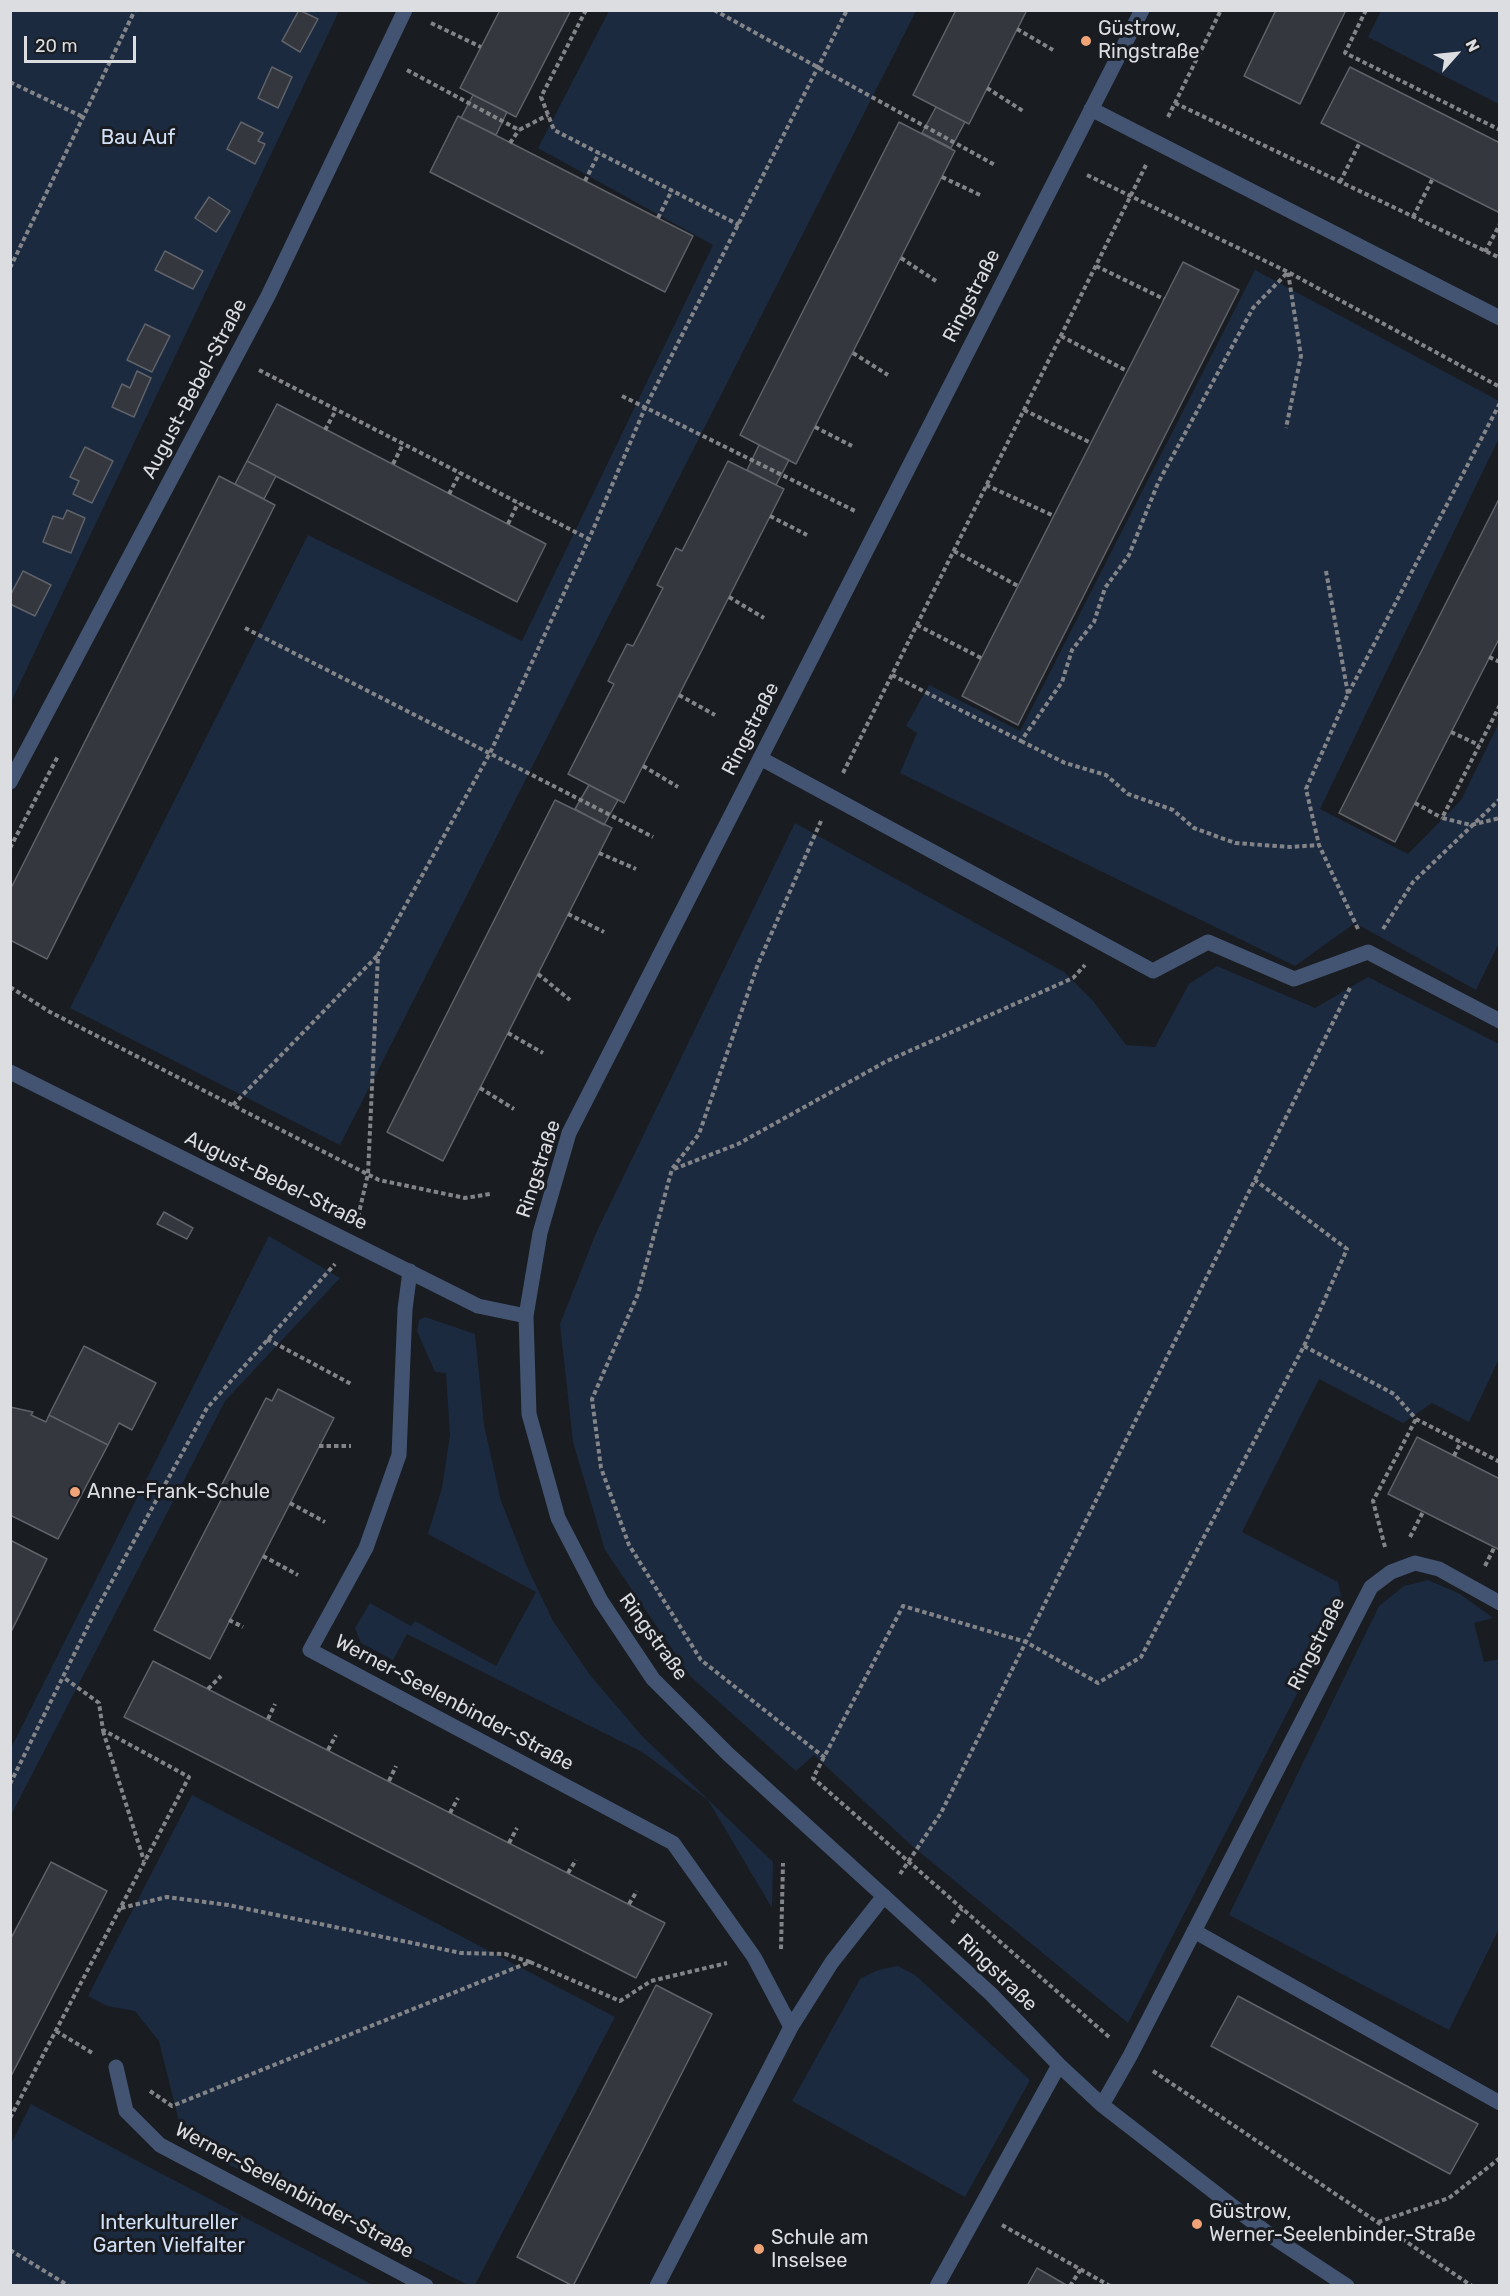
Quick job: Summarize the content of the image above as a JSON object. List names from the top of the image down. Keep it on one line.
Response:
{"streets":{"street":["Ringstraße","August-Bebel-Straße","Werner-Seelenbinder-Straße"]},"crossings":[["Ringstraße","August-Bebel-Straße"],["August-Bebel-Straße","Werner-Seelenbinder-Straße"]],"parks":["Bau Auf","Interkultureller Garten Vielfalter"],"places":["Güstrow, Ringstraße","Anne-Frank-Schule","Güstrow, Werner-Seelenbinder-Straße","Schule am Inselsee"],"scale_bar":"20 m","north":"top right"}
